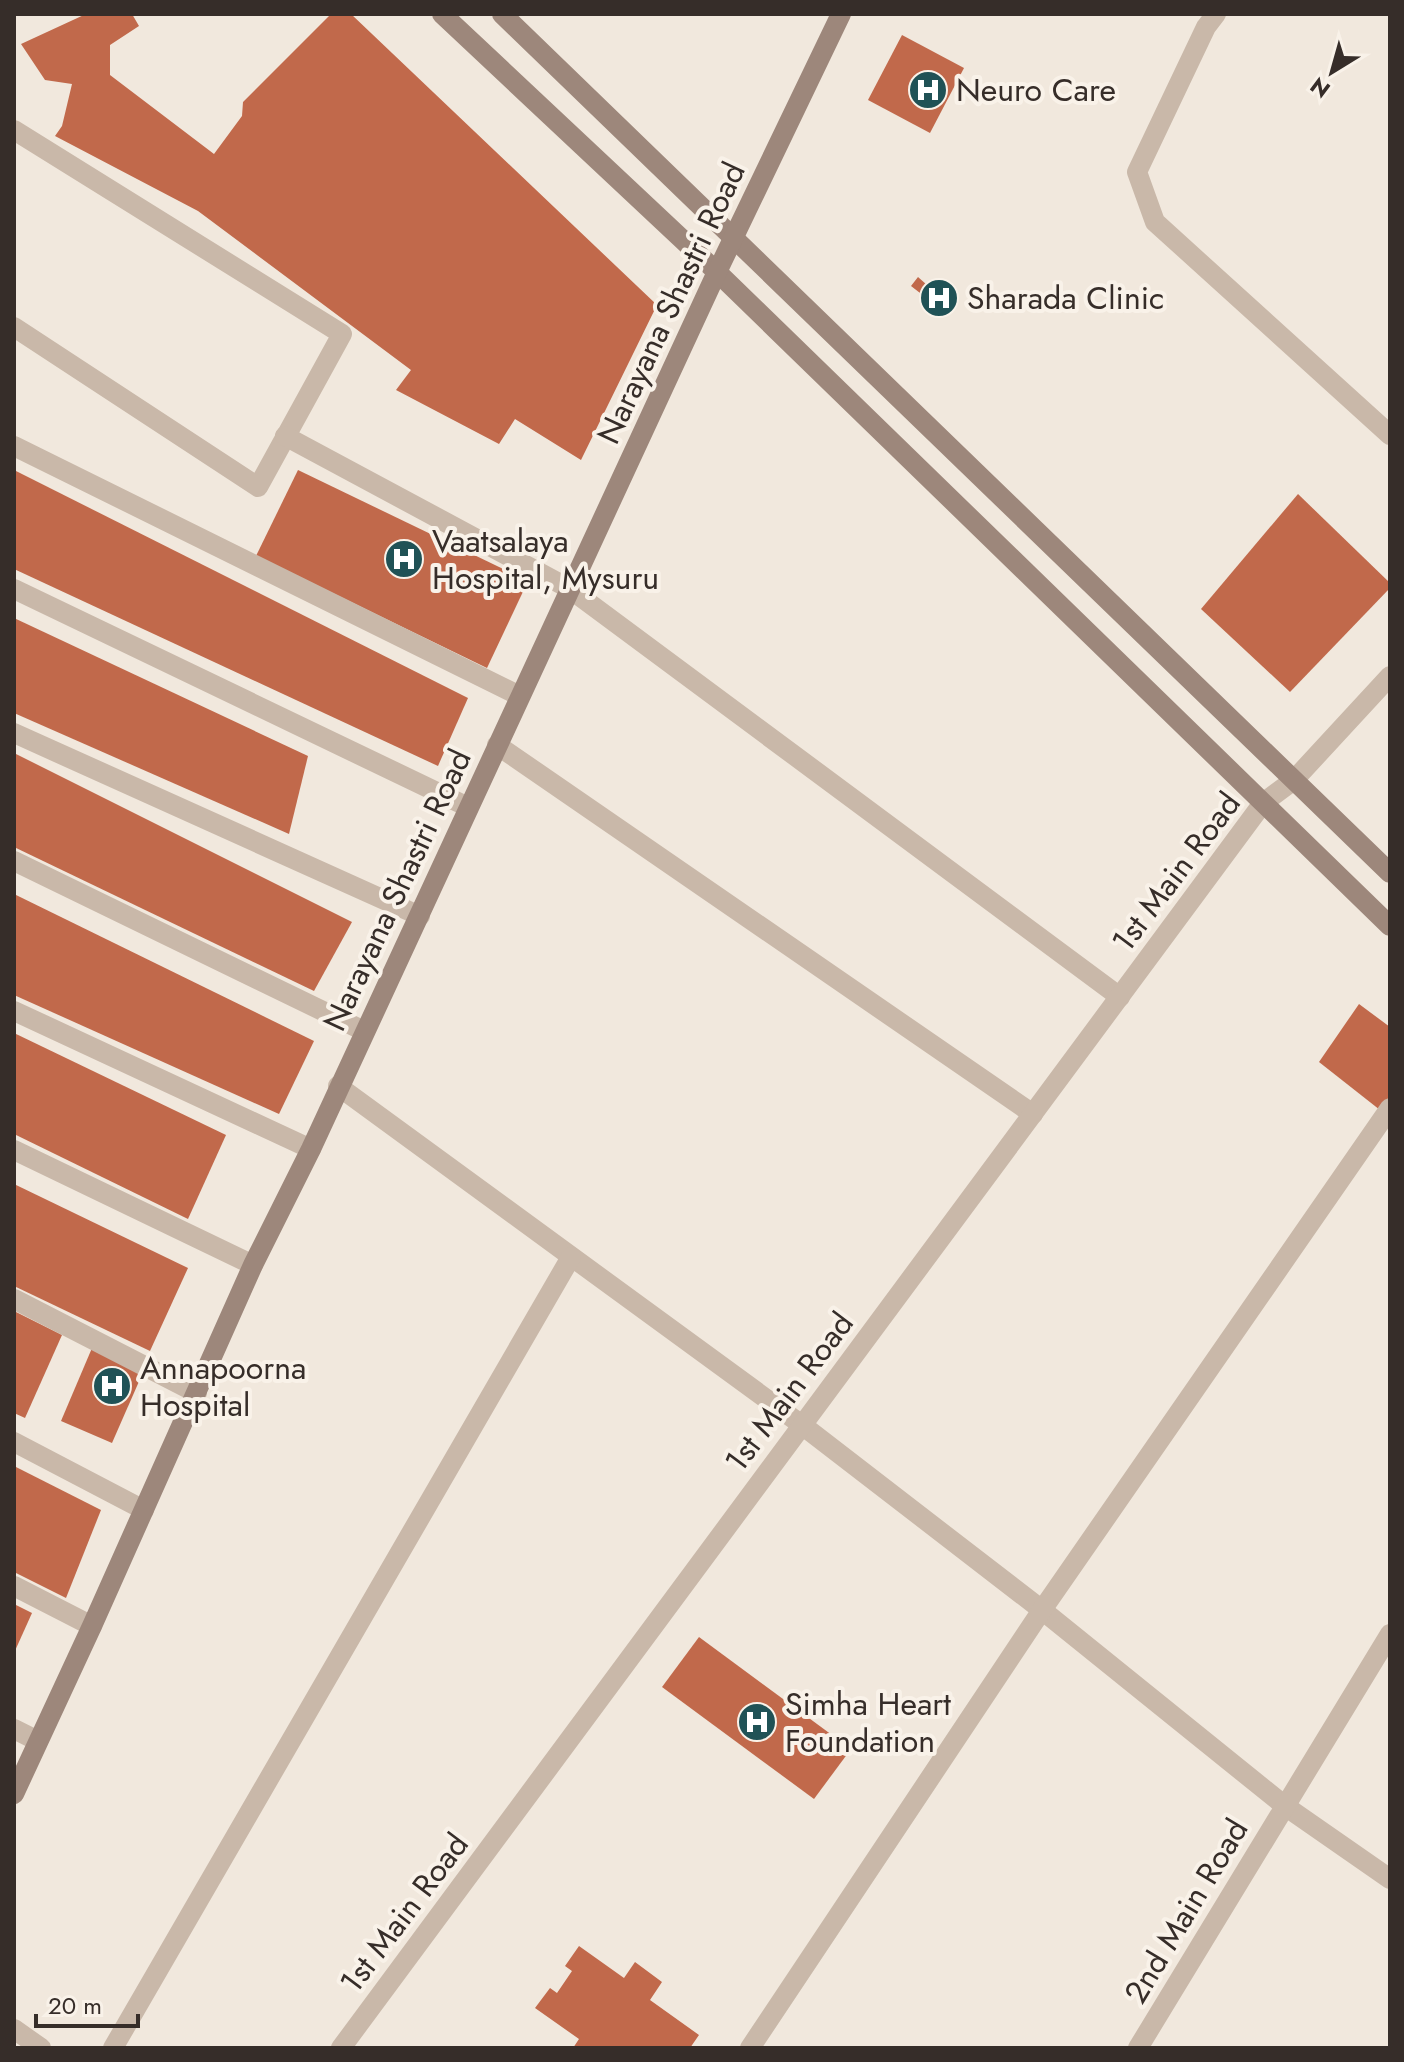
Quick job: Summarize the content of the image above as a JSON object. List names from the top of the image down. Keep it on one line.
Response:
{"streets":{"street":["Narayana Shastri Road","1st Main Road","2nd Main Road"]},"places":{"hospital":["Neuro Care","Sharada Clinic","Vaatsalaya Hospital, Mysuru","Annapoorna Hospital","Simha Heart Foundation"]},"scale_bar":"20 m","north":"bottom left"}
